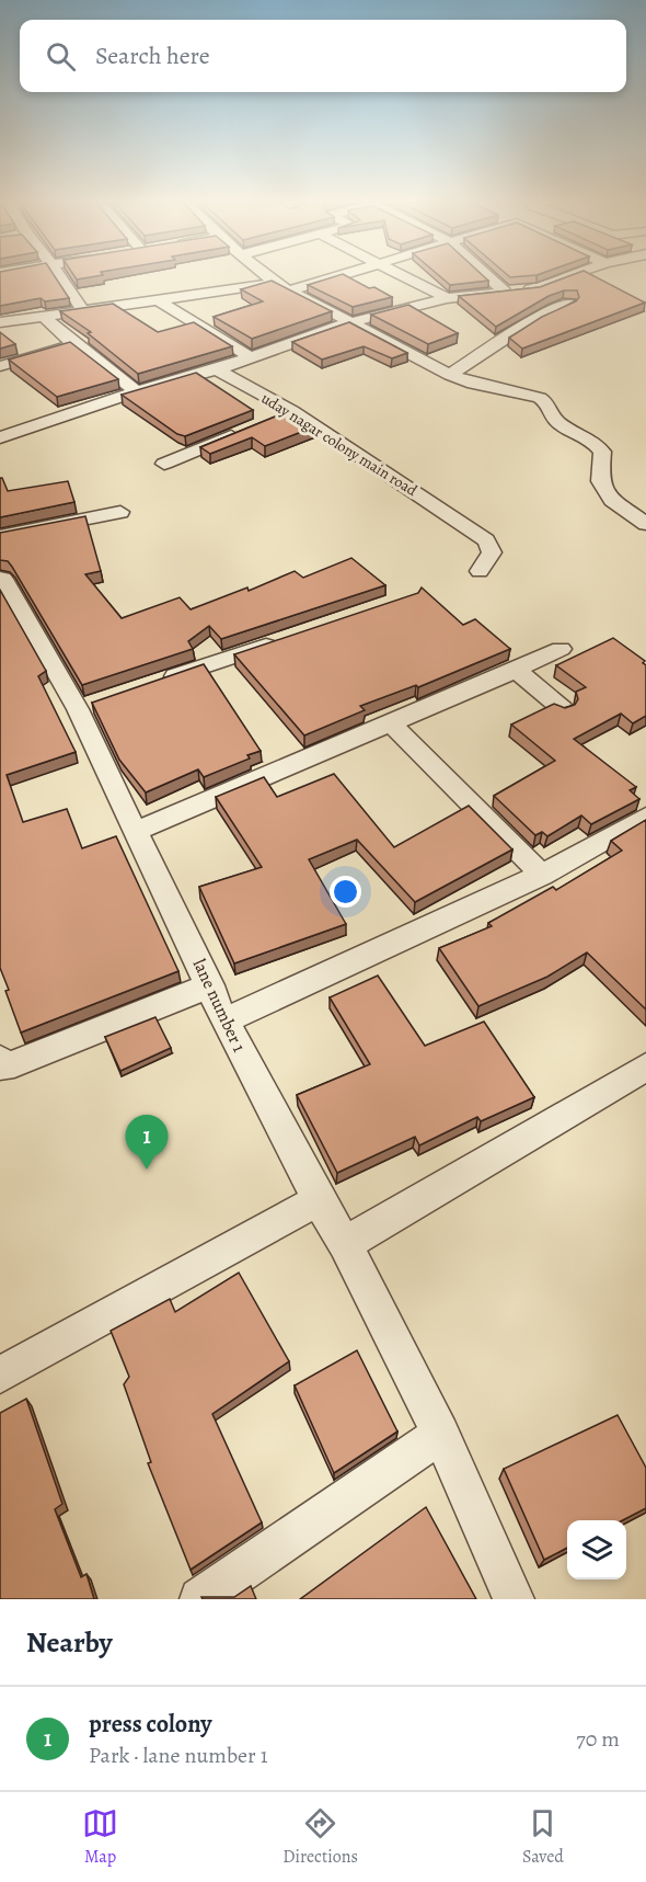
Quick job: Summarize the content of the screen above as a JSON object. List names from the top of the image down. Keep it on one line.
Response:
{"streets":{"street":["uday nagar colony main road","lane number 1"]},"page":{"search":"Search here","pins":"1","heading":"Nearby","list":[{"mark":"1","name":"press colony","note":"Park · lane number 1","value":"70 m"}],"nav":["Map","Directions","Saved"]}}
